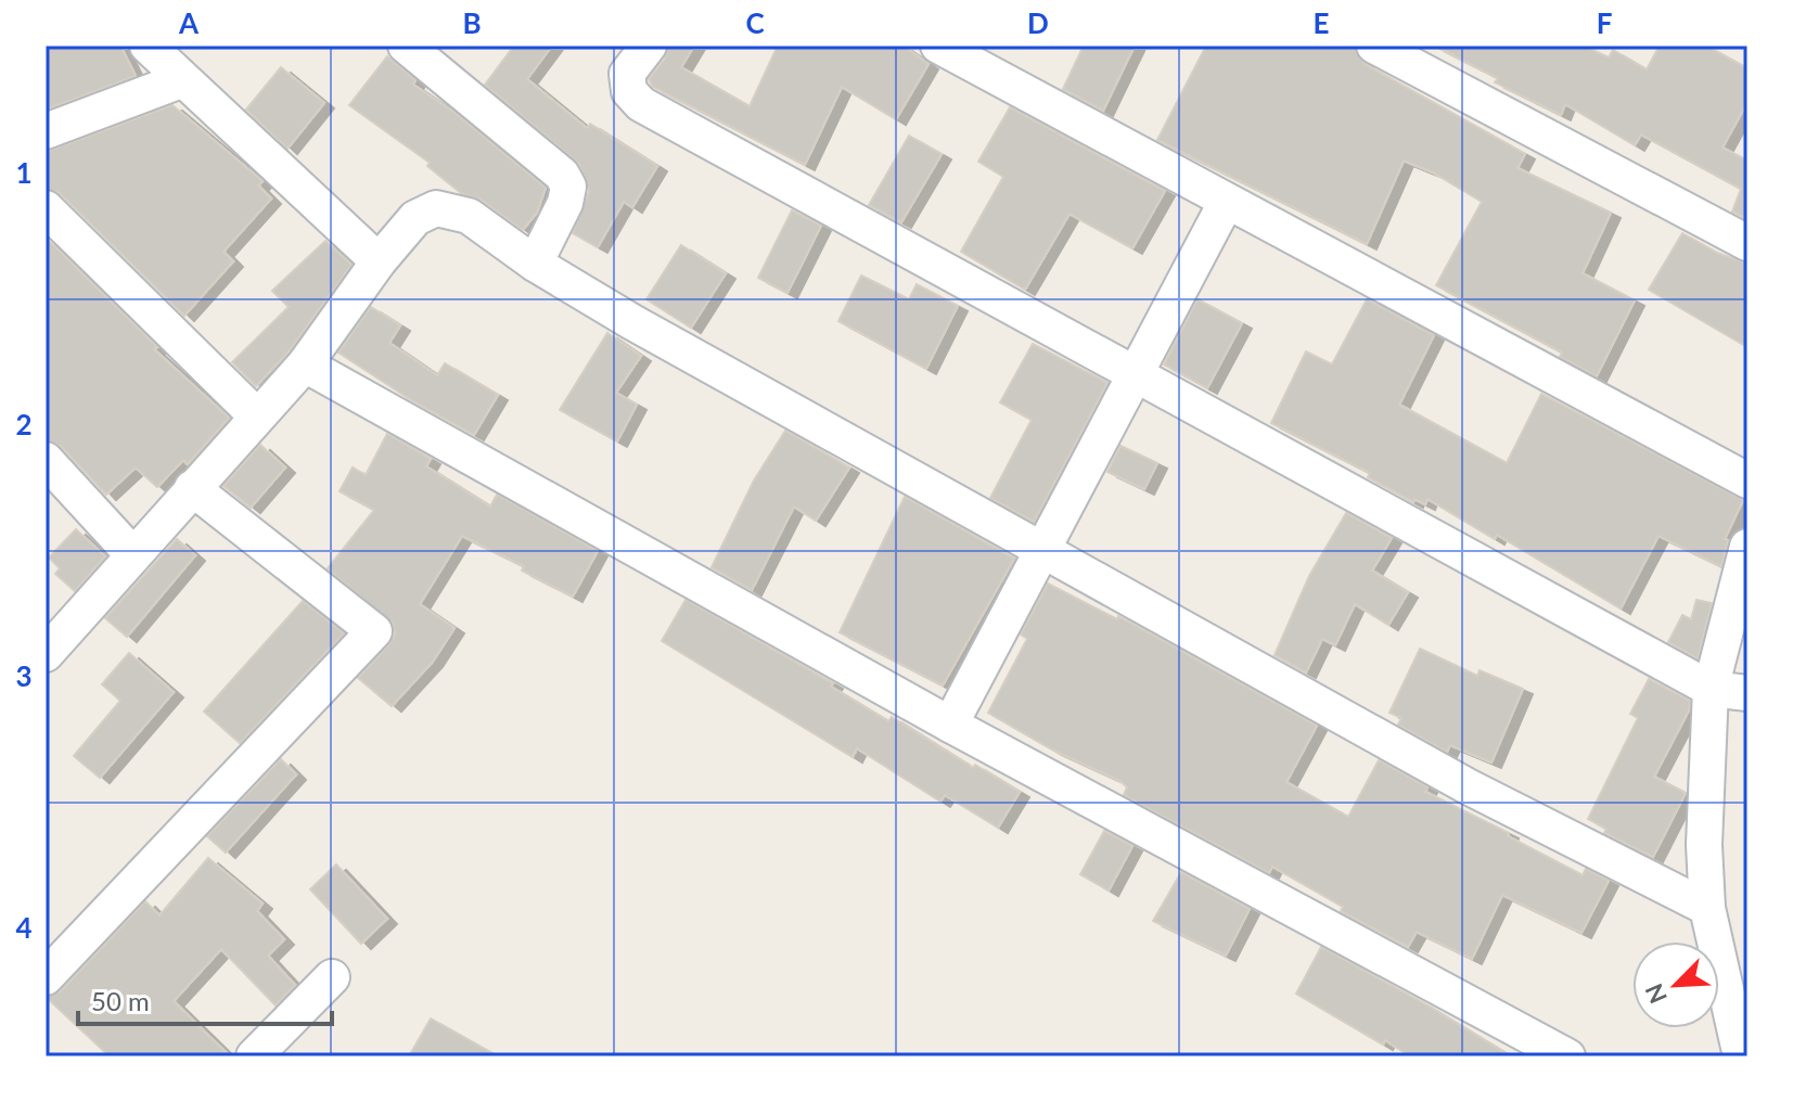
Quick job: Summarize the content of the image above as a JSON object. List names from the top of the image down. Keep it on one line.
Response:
{"scale_bar":"50 m","north":"bottom left","grid":{"columns":["A","B","C","D","E","F"],"rows":["1","2","3","4"]}}
